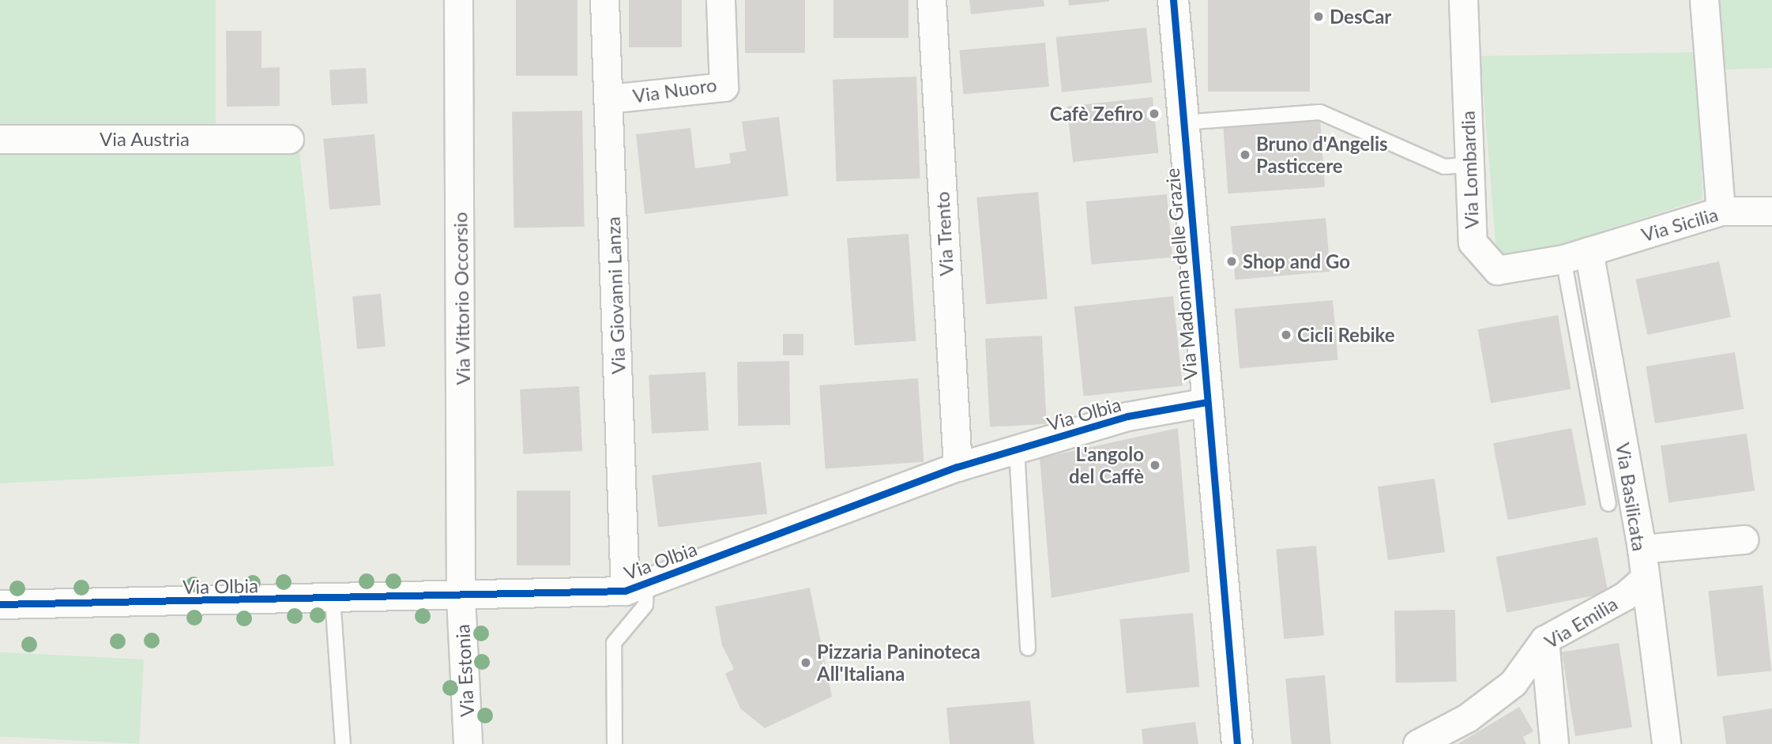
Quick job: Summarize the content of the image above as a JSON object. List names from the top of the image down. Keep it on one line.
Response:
{"streets":{"street":["Via Nuoro","Via Austria","Via Lombardia","Via Sicilia","Via Trento","Via Madonna delle Grazie","Via Giovanni Lanza","Via Vittorio Occorsio","Via Olbia","Via Basilicata","Via Emilia","Via Estonia"]},"crossings":[["Via Nuoro","Via Giovanni Lanza"],["Via Lombardia","Via Sicilia"],["Via Lombardia","Via Basilicata"],["Via Sicilia","Via Basilicata"],["Via Trento","Via Olbia"],["Via Madonna delle Grazie","Via Olbia"],["Via Giovanni Lanza","Via Olbia"],["Via Vittorio Occorsio","Via Olbia"],["Via Vittorio Occorsio","Via Estonia"],["Via Olbia","Via Estonia"],["Via Basilicata","Via Emilia"]],"places":["DesCar","Cafè Zefiro","Bruno d'Angelis Pasticcere","Shop and Go","Cicli Rebike","L'angolo del Caffè","Pizzaria Paninoteca All'Italiana"]}
